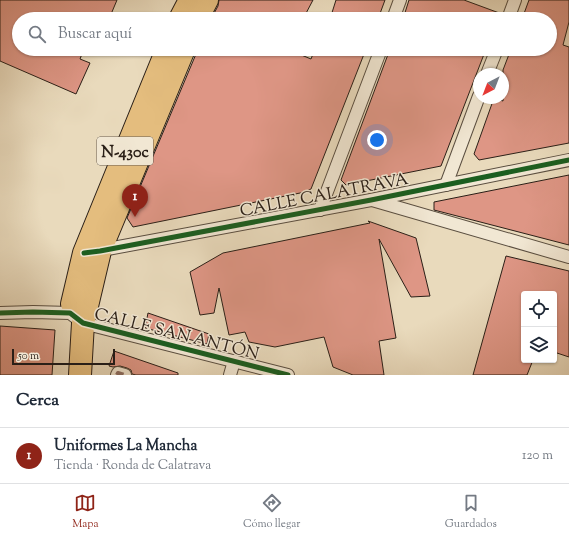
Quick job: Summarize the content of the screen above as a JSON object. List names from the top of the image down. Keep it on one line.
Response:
{"streets":{"highway":["N-430c"],"street":["CALLE CALATRAVA","CALLE SAN ANTÓN"]},"crossings":[["N-430c","CALLE CALATRAVA"],["N-430c","CALLE SAN ANTÓN"]],"scale_bar":"50 m","north":"bottom left","page":{"search":"Buscar aquí","pins":"1","scale":"50 m","heading":"Cerca","list":[{"mark":"1","name":"Uniformes La Mancha","note":"Tienda · Ronda de Calatrava","value":"120 m"}],"nav":["Mapa","Cómo llegar","Guardados"]}}
